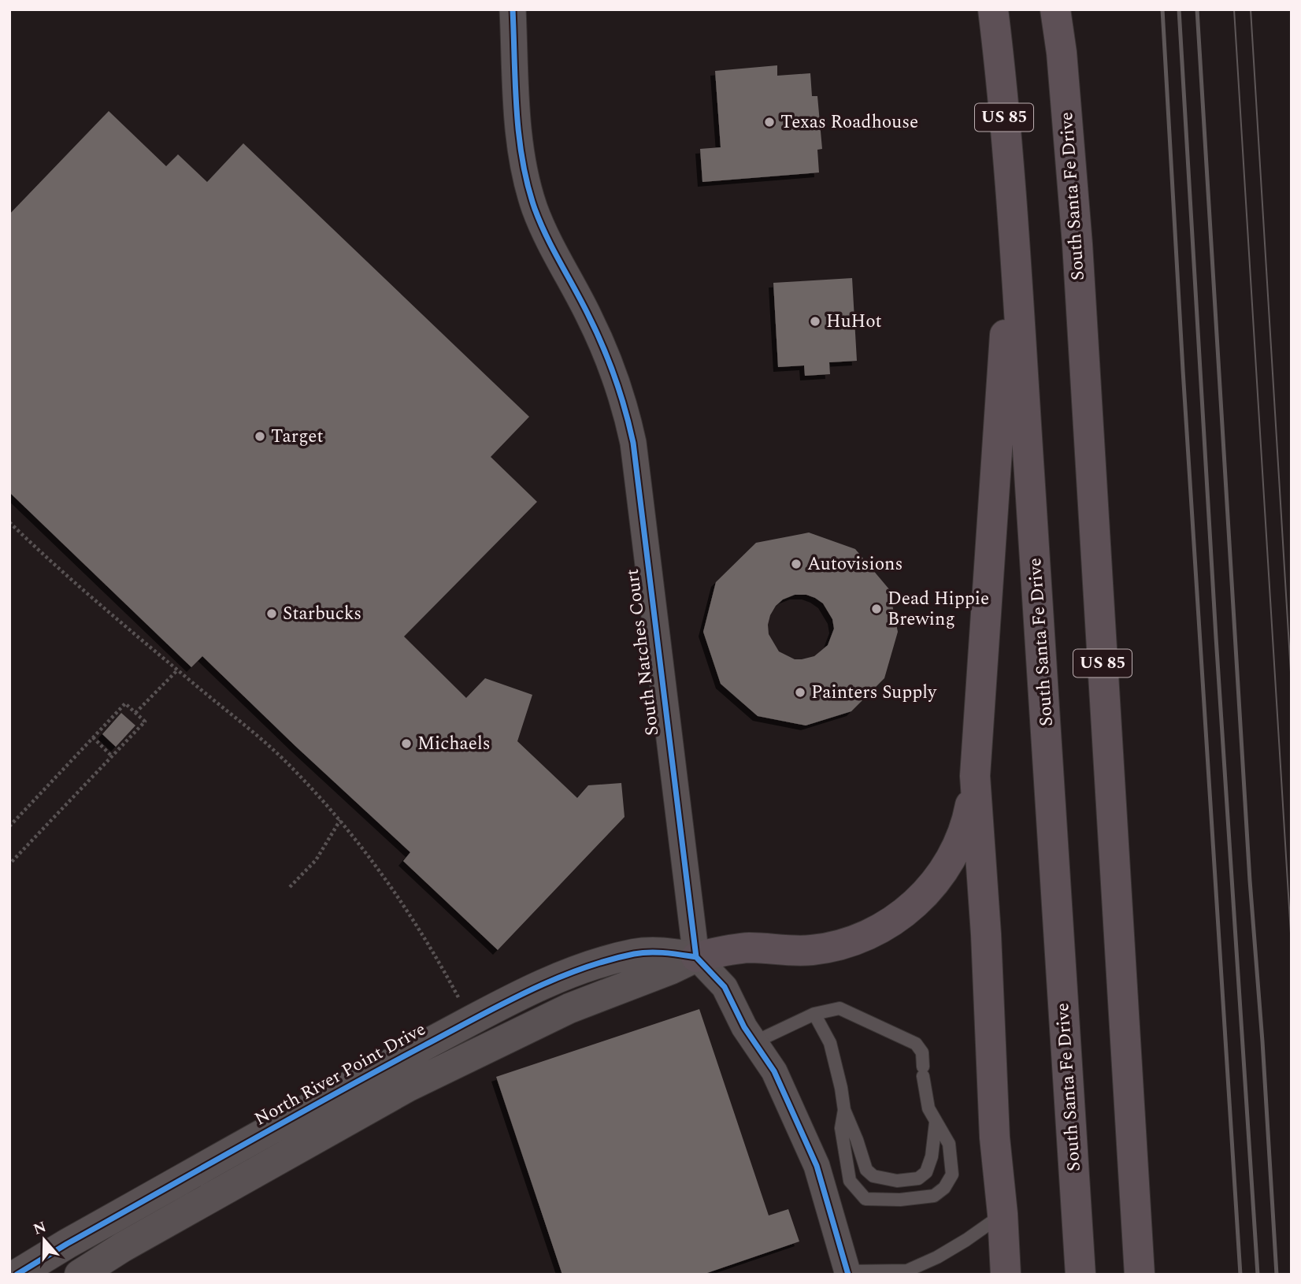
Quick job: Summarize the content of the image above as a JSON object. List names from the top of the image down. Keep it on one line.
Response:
{"streets":{"highway":["US 85","South Santa Fe Drive"],"street":["South Natches Court","North River Point Drive"]},"crossings":[["South Natches Court","North River Point Drive"]],"places":["Texas Roadhouse","HuHot","Target","Autovisions","Dead Hippie Brewing","Starbucks","Painters Supply","Michaels"],"north":"top"}
